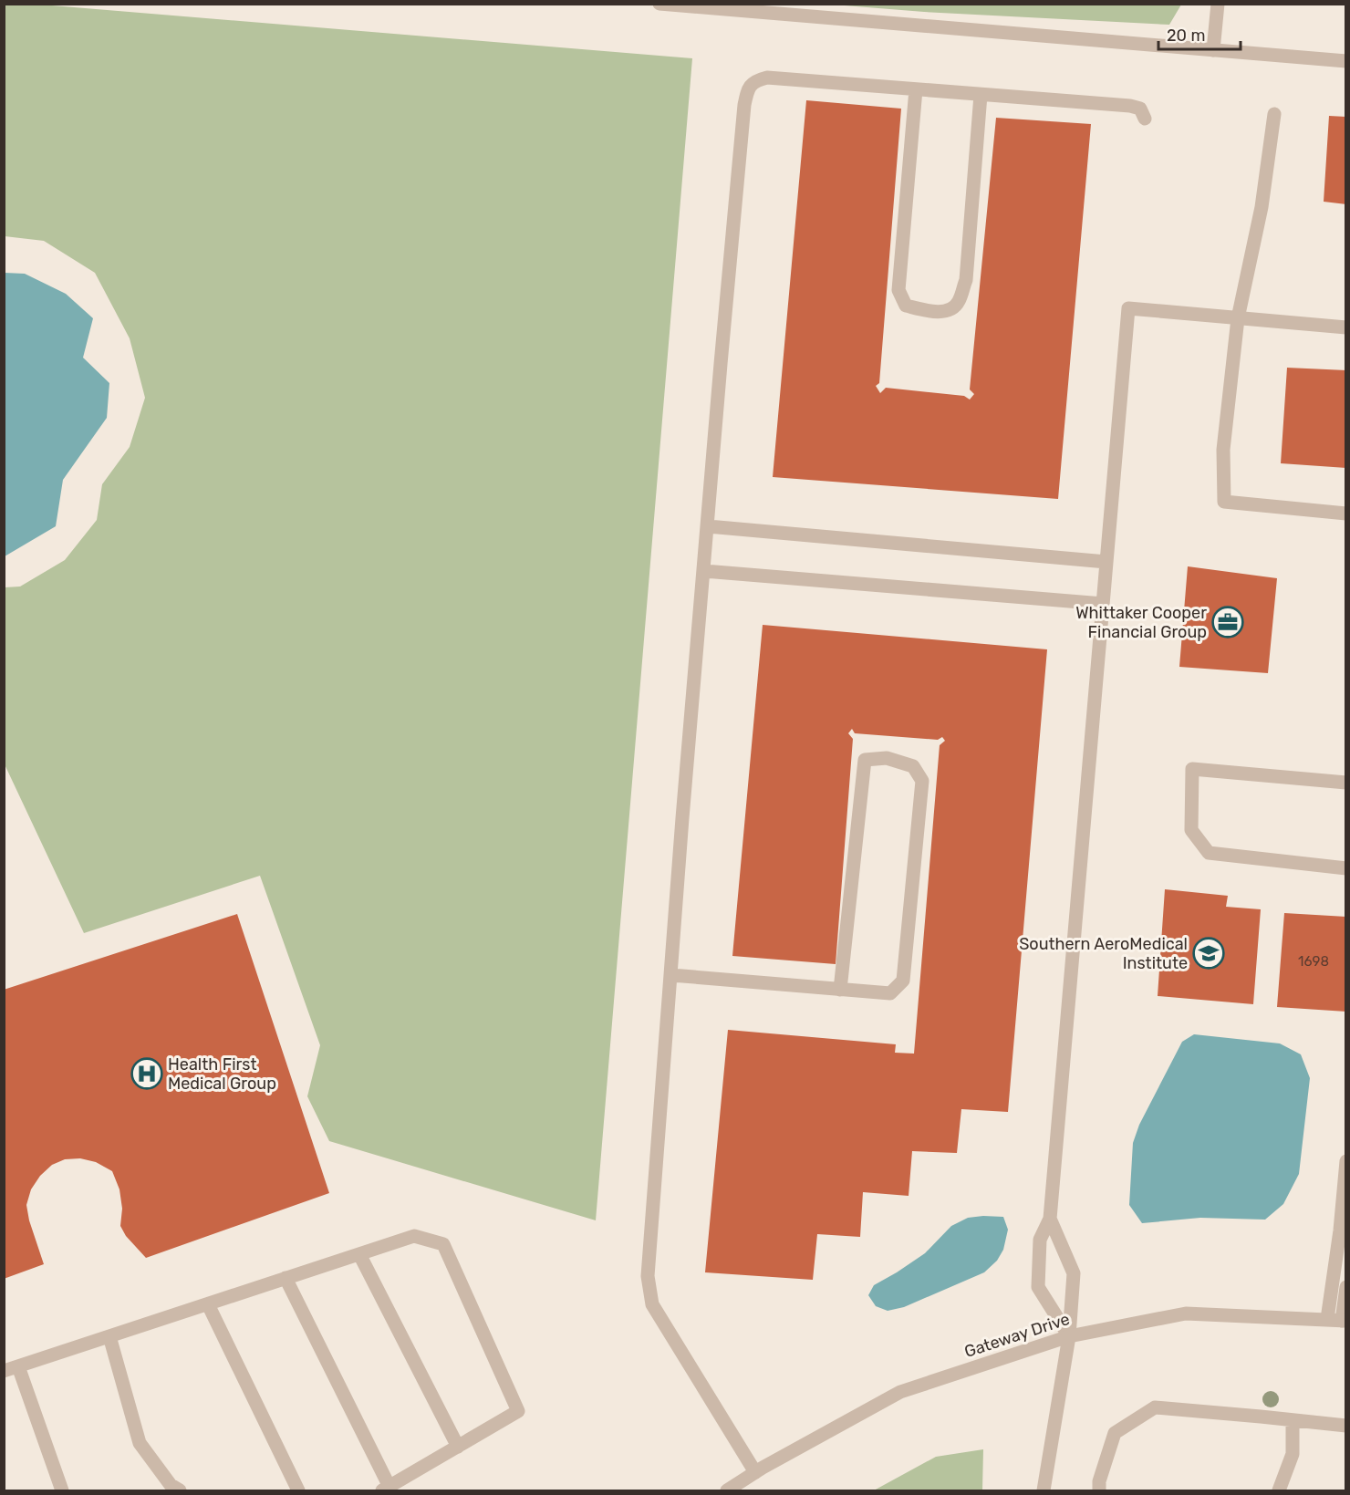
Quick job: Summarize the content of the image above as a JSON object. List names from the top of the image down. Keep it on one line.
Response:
{"streets":{"street":["Gateway Drive"]},"places":{"office":["Whittaker Cooper Financial Group"],"school or university":["Southern AeroMedical Institute"],"hospital":["Health First Medical Group"]},"house_numbers":["1698"],"scale_bar":"20 m"}
